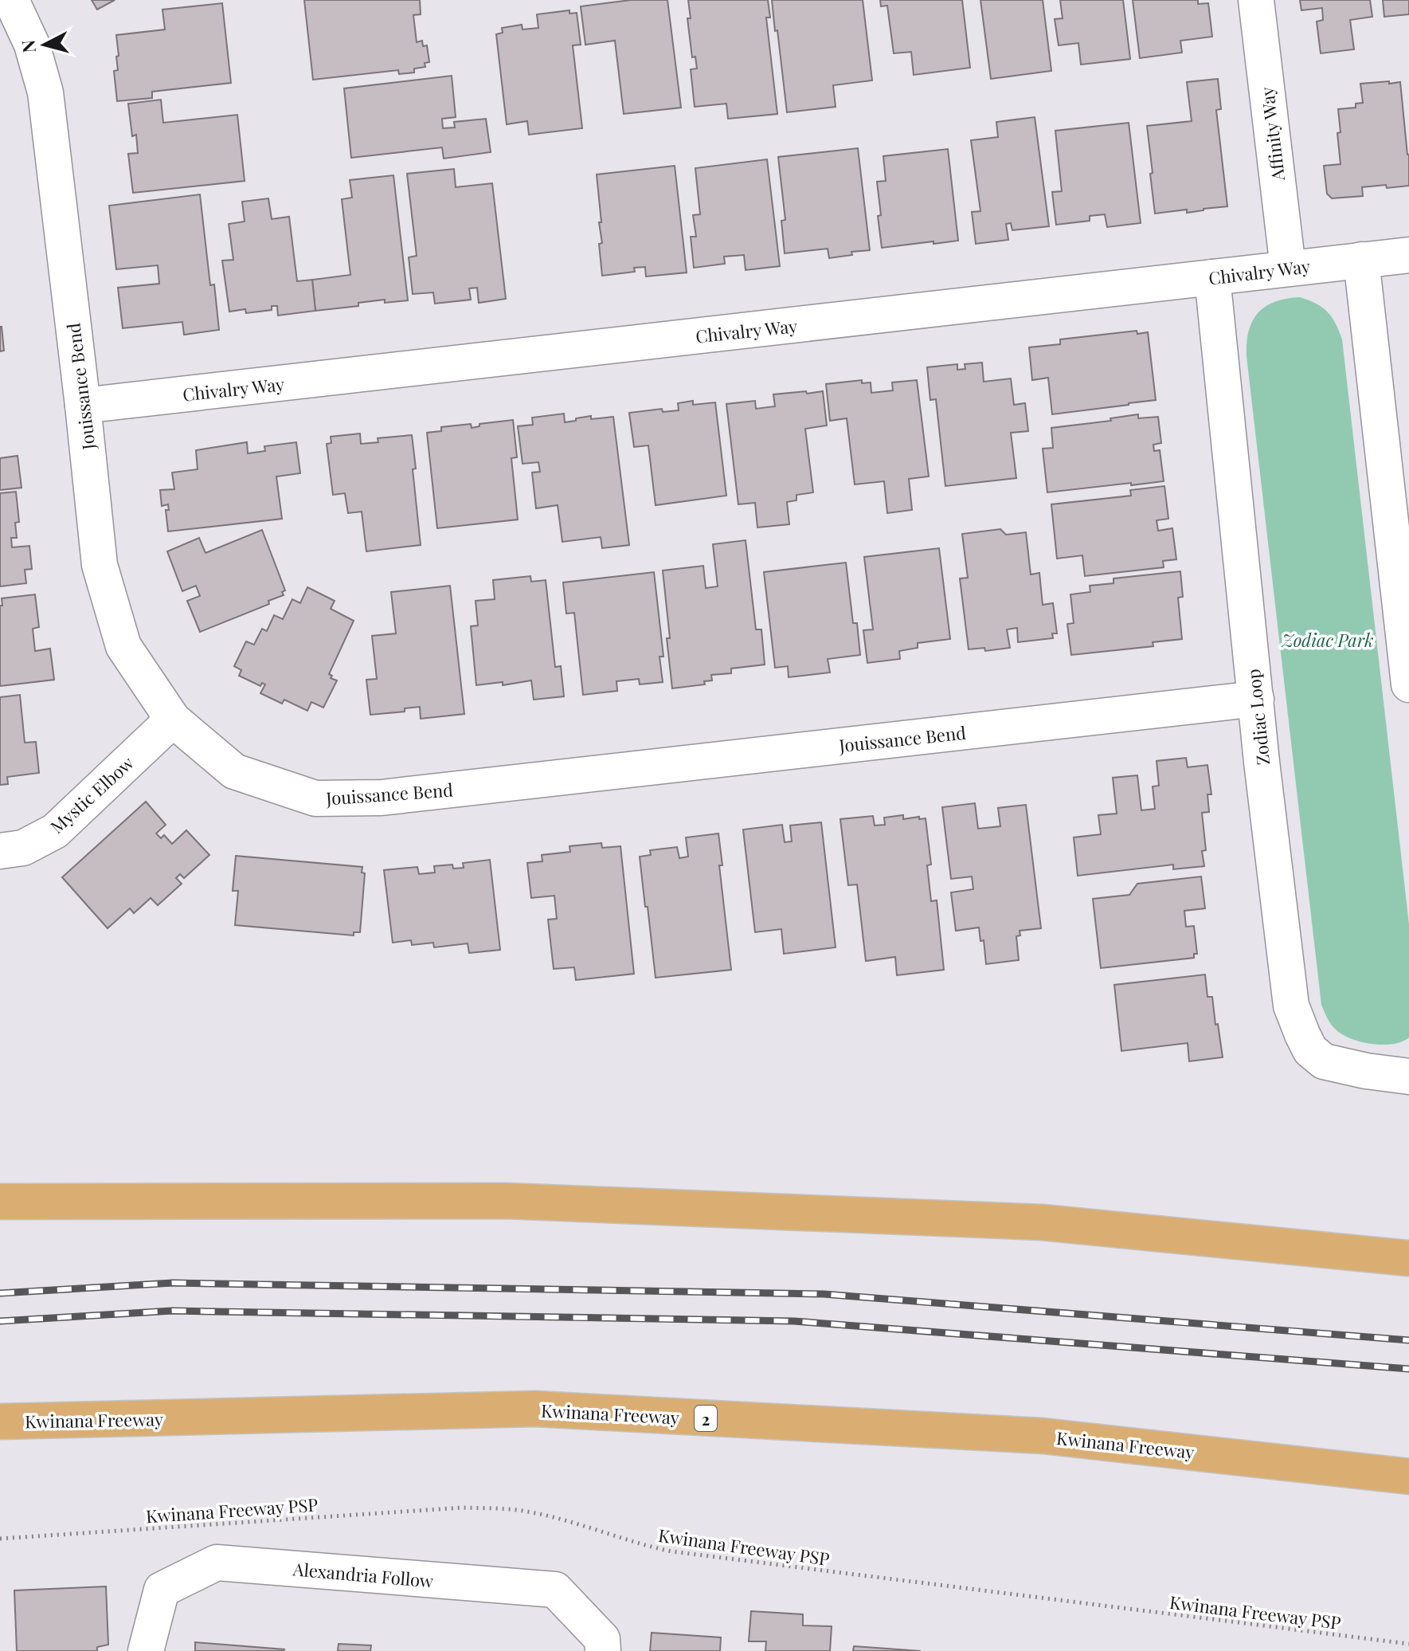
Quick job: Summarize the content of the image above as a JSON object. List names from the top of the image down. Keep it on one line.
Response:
{"streets":{"highway":["Kwinana Freeway","2"],"street":["Affinity Way","Chivalry Way","Jouissance Bend","Zodiac Loop","Mystic Elbow","Alexandria Follow"],"path":["Kwinana Freeway PSP"]},"crossings":[["Affinity Way","Chivalry Way"],["Chivalry Way","Jouissance Bend"],["Chivalry Way","Zodiac Loop"],["Jouissance Bend","Zodiac Loop"],["Jouissance Bend","Mystic Elbow"]],"parks":["Zodiac Park"],"north":"left"}
